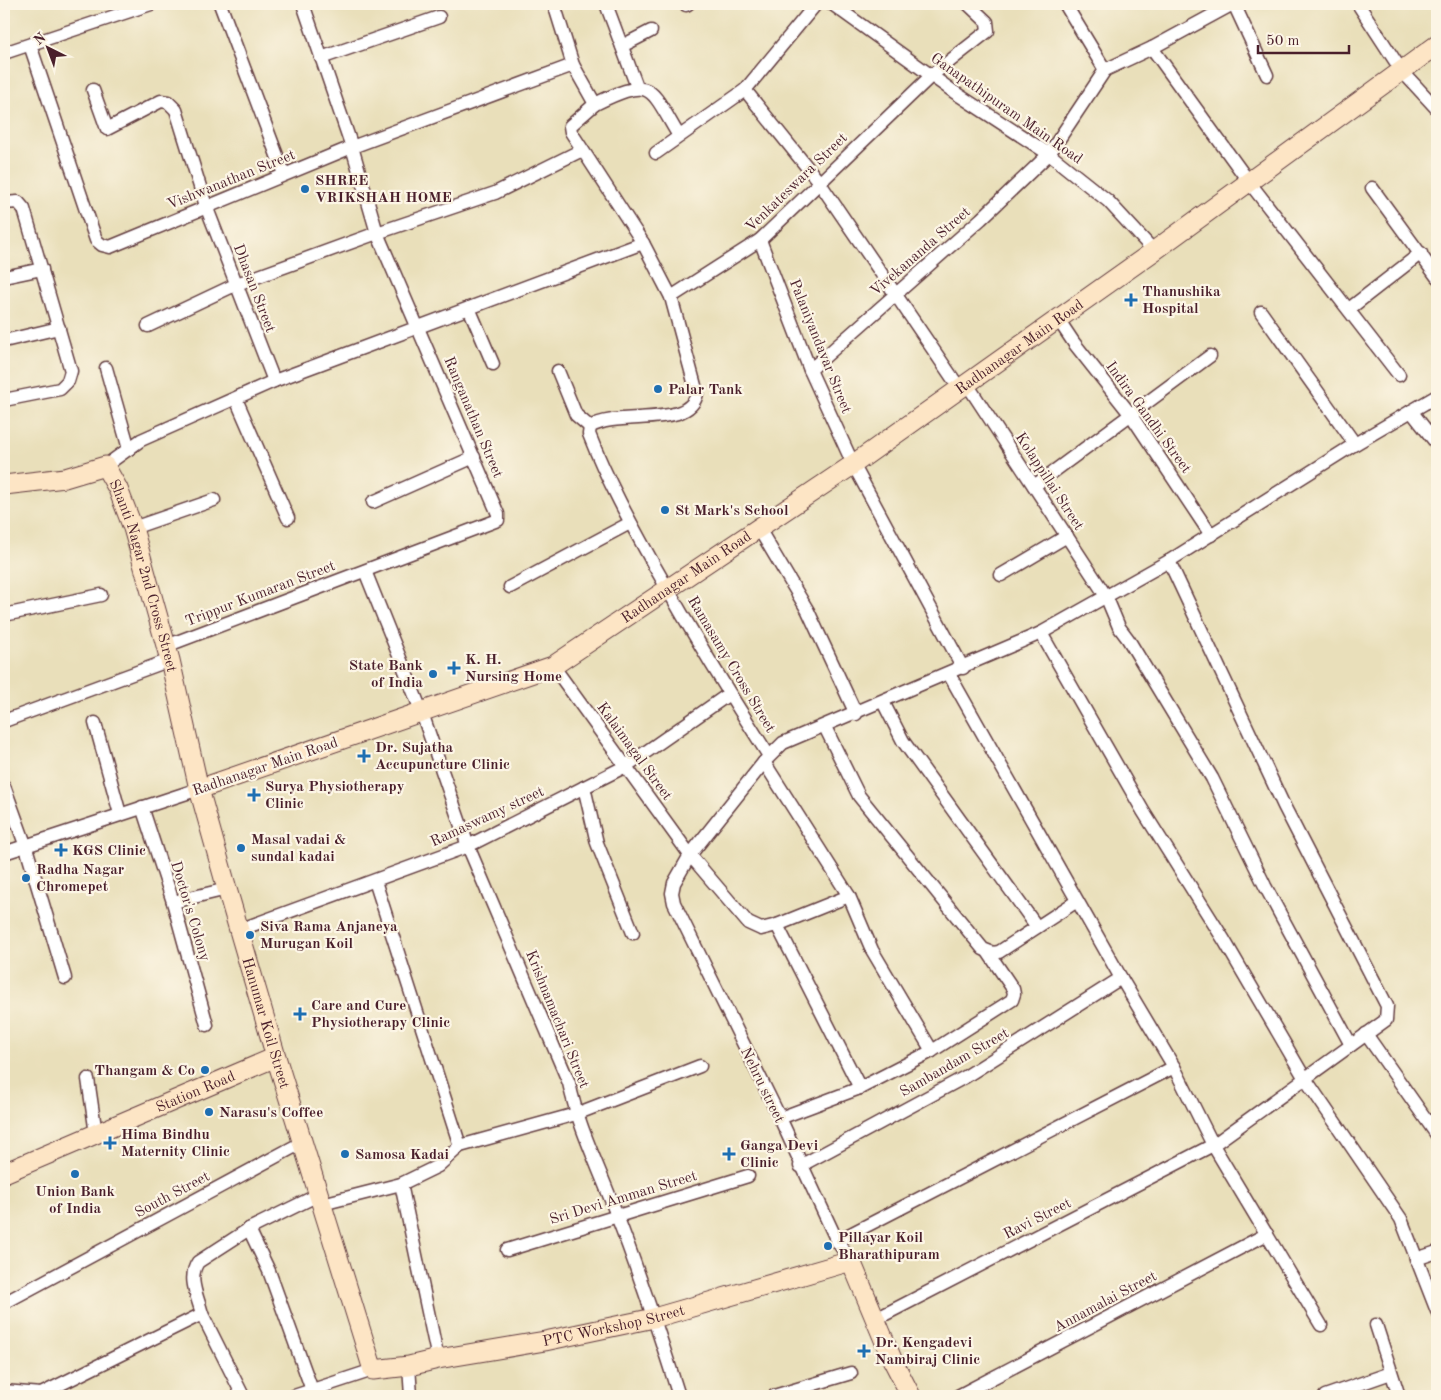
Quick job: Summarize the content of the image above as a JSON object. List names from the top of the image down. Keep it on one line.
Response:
{"streets":{"street":["Ganapathipuram Main Road","Vishwanathan Street","Venkateswara Street","Vivekananda Street","Dhasan Street","Palaniyandavar Street","Radhanagar Main Road","Ranganathan Street","Indira Gandhi Street","Kolappillai Street","Shanti Nagar 2nd Cross Street","Trippur Kumaran Street","Ramasamy Cross Street","Kalaimagal Street","Ramaswamy street","Doctor's Colony","Krishnamachari Street","Hanumar Koil Street","Sambandam Street","Nehru street","Station Road","South Street","Sri Devi Amman Street","Ravi Street","Annamalai Street","PTC Workshop Street"]},"crossings":[["Ganapathipuram Main Road","Venkateswara Street"],["Ganapathipuram Main Road","Vivekananda Street"],["Ganapathipuram Main Road","Radhanagar Main Road"],["Vishwanathan Street","Dhasan Street"],["Vishwanathan Street","Ranganathan Street"],["Venkateswara Street","Palaniyandavar Street"],["Venkateswara Street","Kolappillai Street"],["Vivekananda Street","Palaniyandavar Street"],["Vivekananda Street","Kolappillai Street"],["Palaniyandavar Street","Radhanagar Main Road"],["Palaniyandavar Street","Nehru street"],["Radhanagar Main Road","Indira Gandhi Street"],["Radhanagar Main Road","Kolappillai Street"],["Radhanagar Main Road","Shanti Nagar 2nd Cross Street"],["Radhanagar Main Road","Ramasamy Cross Street"],["Radhanagar Main Road","Kalaimagal Street"],["Radhanagar Main Road","Doctor's Colony"],["Radhanagar Main Road","Krishnamachari Street"],["Radhanagar Main Road","Hanumar Koil Street"],["Ranganathan Street","Trippur Kumaran Street"],["Indira Gandhi Street","Nehru street"],["Kolappillai Street","Nehru street"],["Kolappillai Street","Ravi Street"],["Shanti Nagar 2nd Cross Street","Trippur Kumaran Street"],["Shanti Nagar 2nd Cross Street","Hanumar Koil Street"],["Trippur Kumaran Street","Krishnamachari Street"],["Ramasamy Cross Street","Ramaswamy street"],["Ramasamy Cross Street","Nehru street"],["Kalaimagal Street","Ramaswamy street"],["Kalaimagal Street","Nehru street"],["Ramaswamy street","Krishnamachari Street"],["Ramaswamy street","Hanumar Koil Street"],["Krishnamachari Street","Sri Devi Amman Street"],["Krishnamachari Street","PTC Workshop Street"],["Hanumar Koil Street","Station Road"],["Hanumar Koil Street","South Street"],["Hanumar Koil Street","PTC Workshop Street"],["Sambandam Street","Nehru street"],["Nehru street","Ravi Street"],["Nehru street","PTC Workshop Street"]],"places":{"other":["SHREE VRIKSHAH HOME","Palar Tank","St Mark's School","State Bank of India","Masal vadai & sundal kadai","Radha Nagar Chromepet","Siva Rama Anjaneya Murugan Koil","Thangam & Co","Narasu's Coffee","Samosa Kadai","Union Bank of India","Pillayar Koil Bharathipuram"],"health":["Thanushika Hospital","K. H. Nursing Home","Dr. Sujatha Accupuncture Clinic","Surya Physiotherapy Clinic","KGS Clinic","Care and Cure Physiotherapy Clinic","Hima Bindhu Maternity Clinic","Ganga Devi Clinic","Dr. Kengadevi Nambiraj Clinic"]},"scale_bar":"50 m","north":"top left"}
